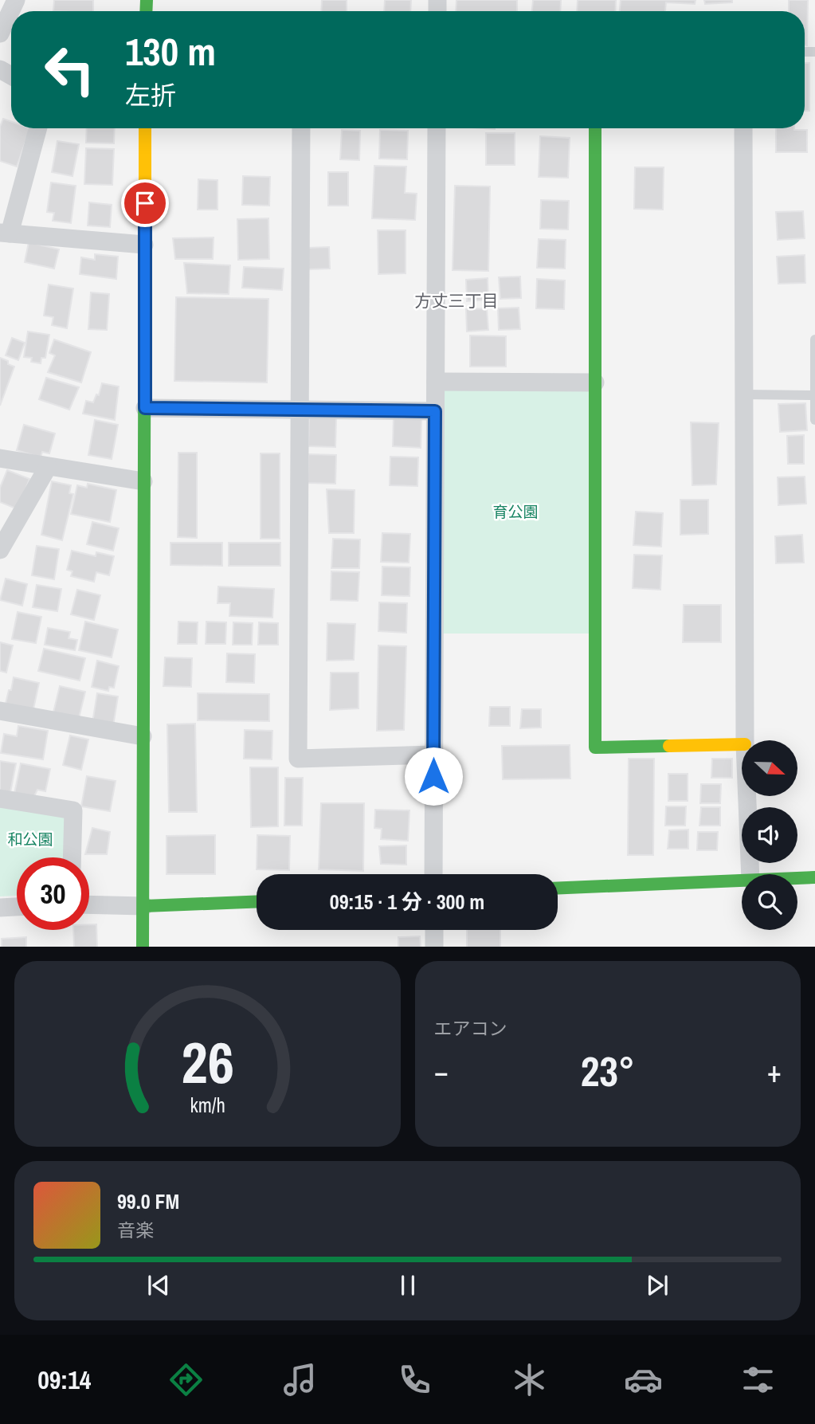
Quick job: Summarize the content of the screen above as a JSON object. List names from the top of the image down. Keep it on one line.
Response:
{"districts":["方丈三丁目"],"parks":["育公園","和公園"],"north":"right","page":{"turn":["130 m","左折"],"limit":"30","trip":"09:15 · 1 分 · 300 m","tile":"エアコン","heat":["−","23°","+"],"song":["99.0 FM","音楽"],"tabs":"09:14","gauge":["26","km/h"]}}
